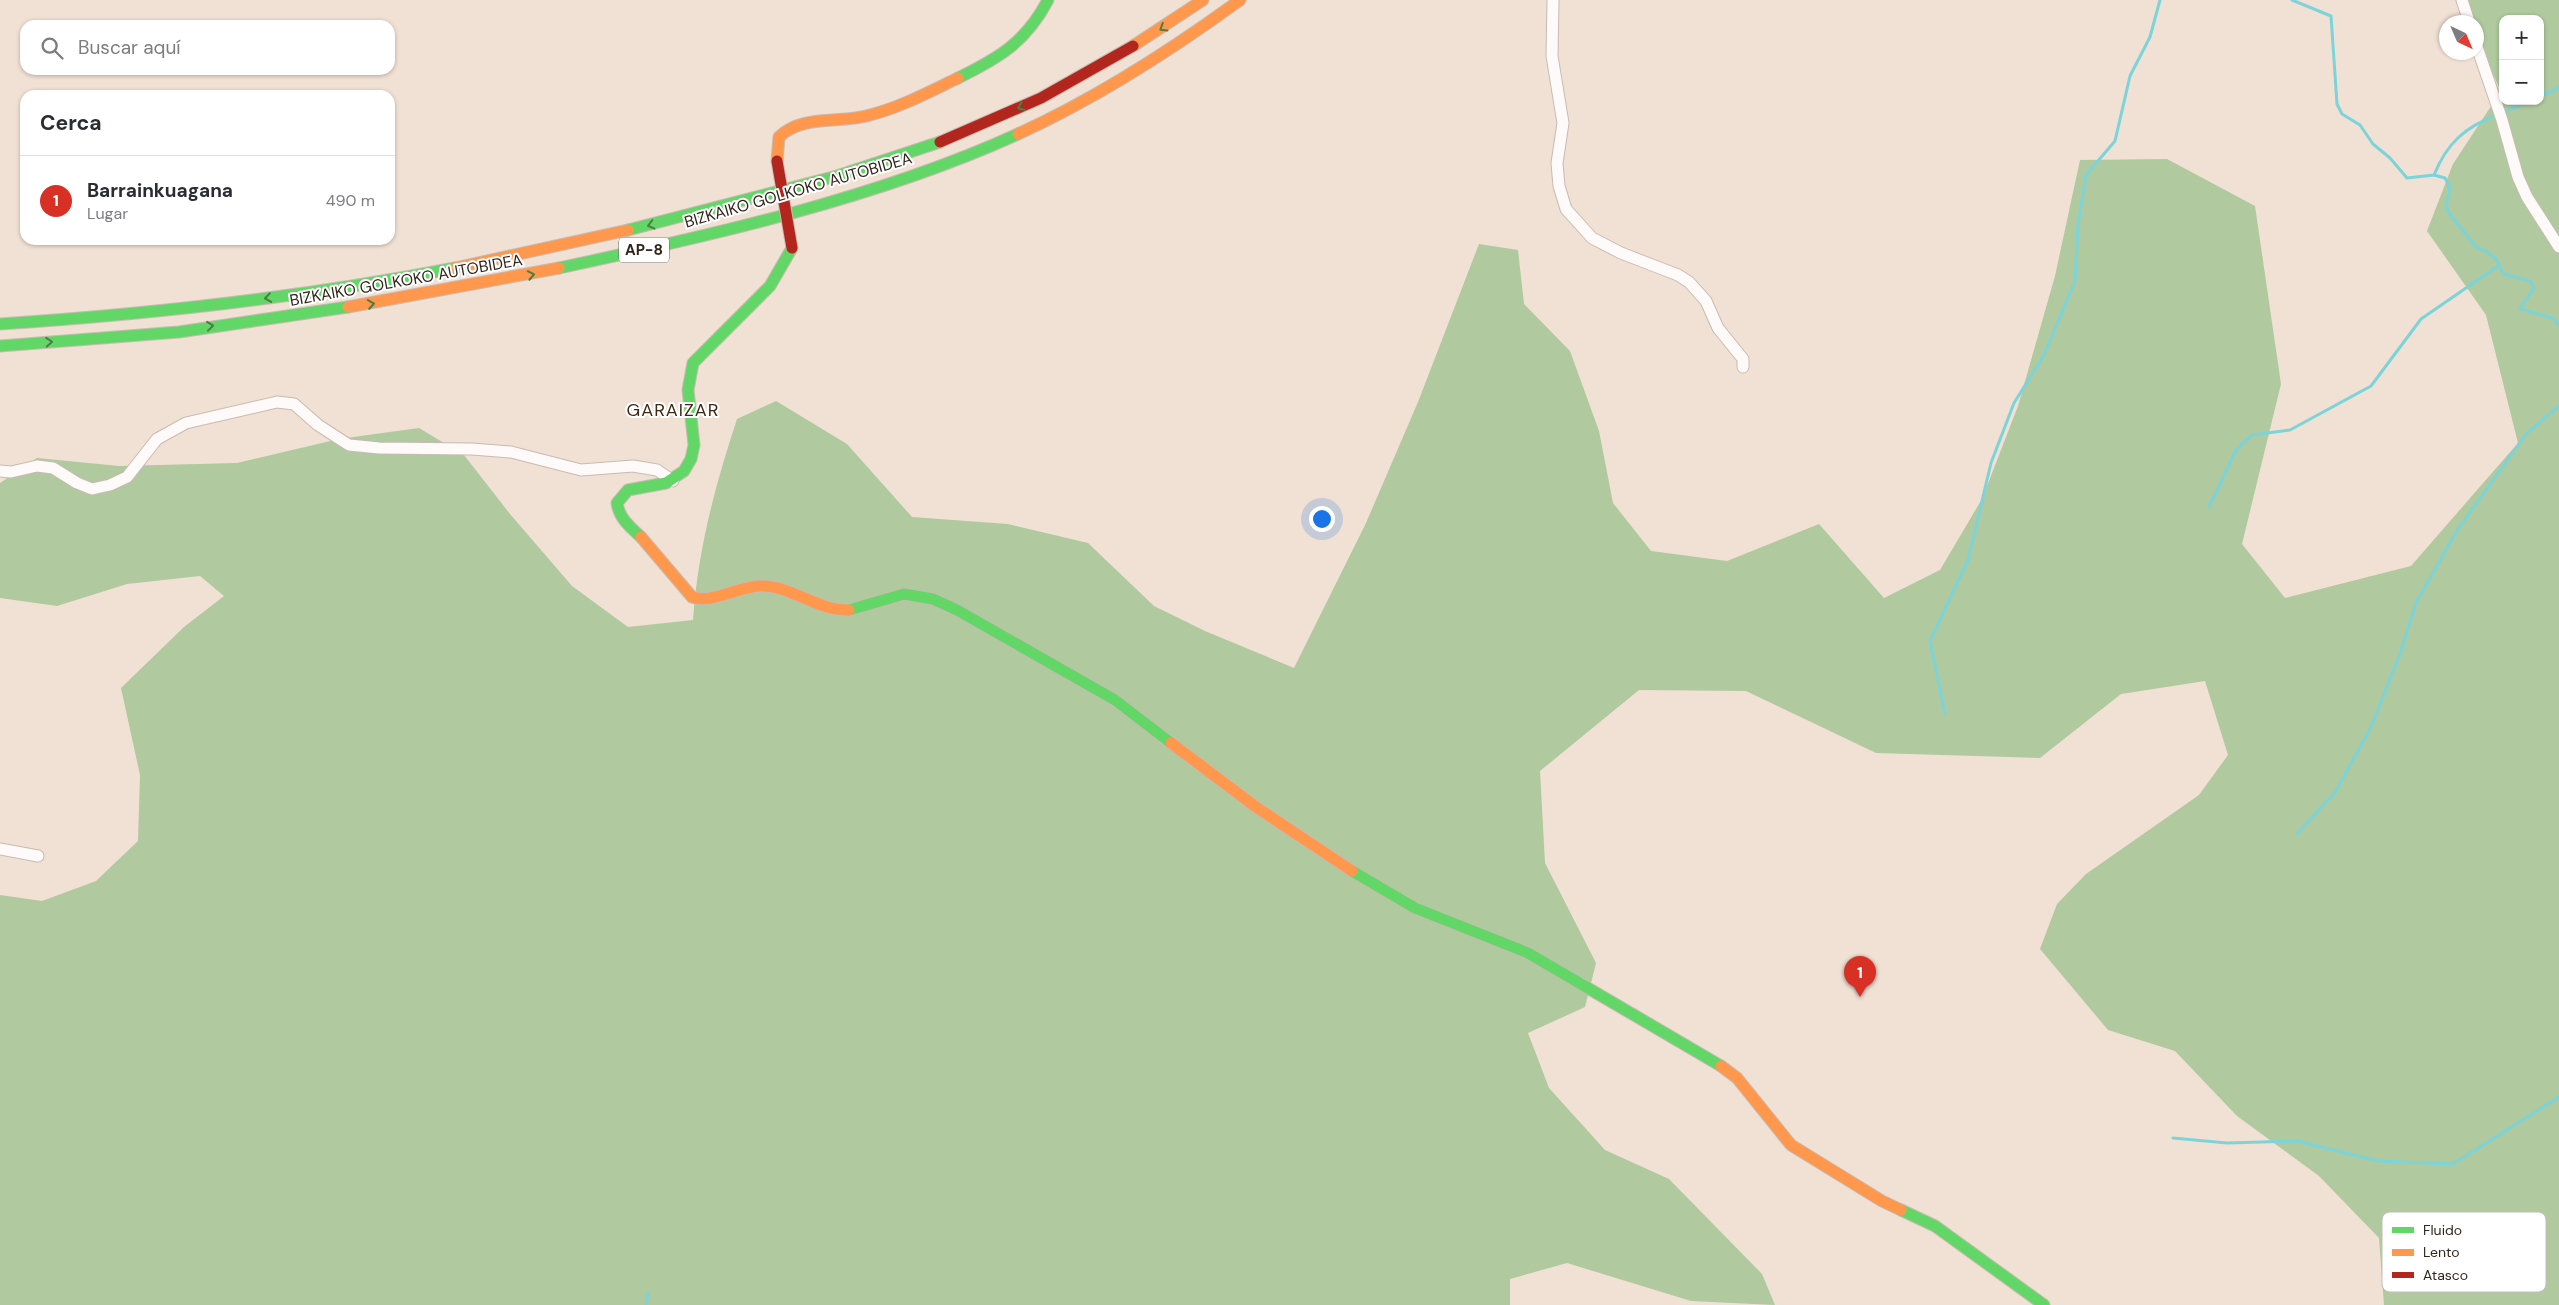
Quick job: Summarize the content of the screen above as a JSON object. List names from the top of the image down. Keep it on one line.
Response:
{"streets":{"main road":["BIZKAIKO GOLKOKO AUTOBIDEA","AP-8"]},"districts":["GARAIZAR"],"legend":["Fluido","Lento","Atasco"],"north":"bottom right","page":{"map_buttons":["+","−"],"search":"Buscar aquí","heading":"Cerca","list":[{"mark":"1","name":"Barrainkuagana","note":"Lugar","value":"490 m"}],"pins":"1"}}
